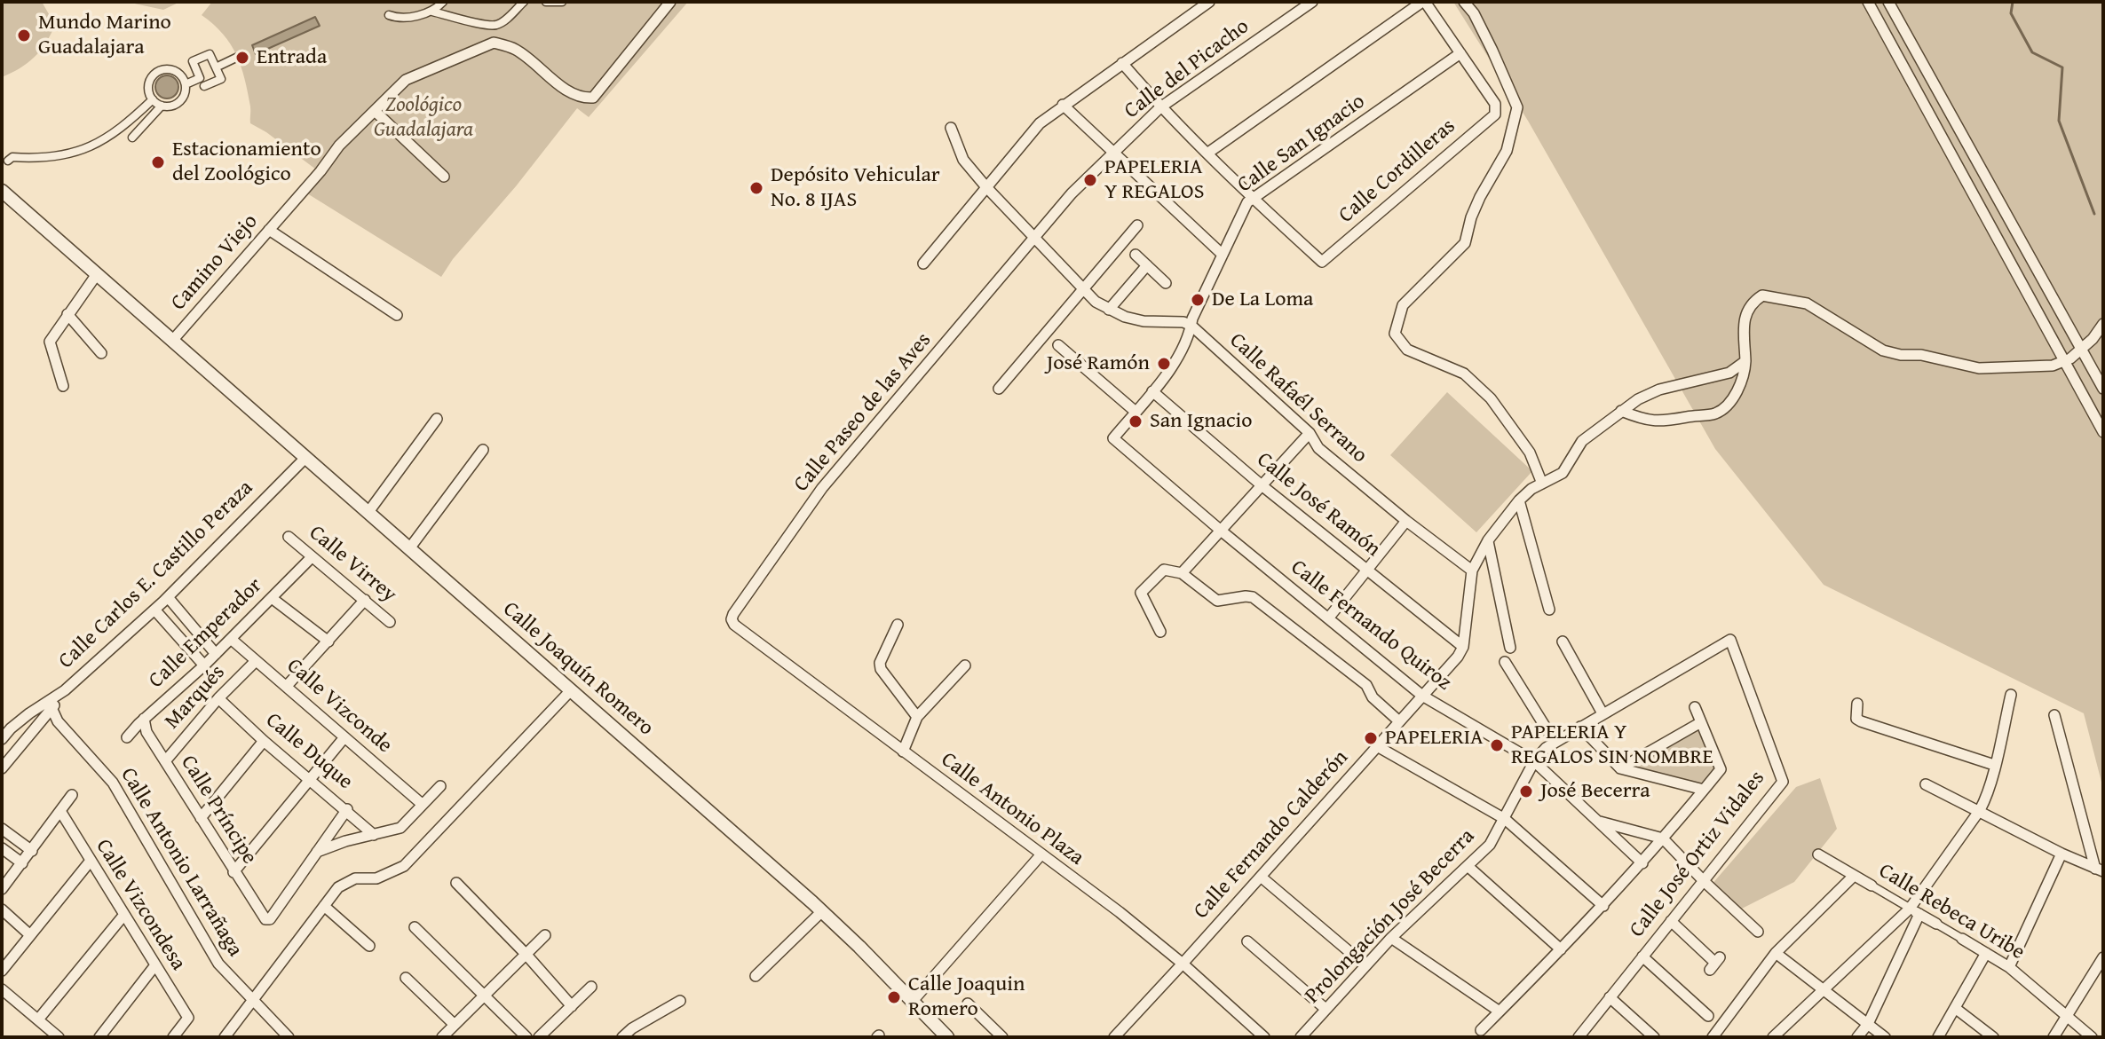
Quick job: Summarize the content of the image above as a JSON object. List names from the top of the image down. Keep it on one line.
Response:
{"streets":{"street":["Calle del Picacho","Calle San Ignacio","Calle Cordilleras","Camino Viejo","Calle Rafaél Serrano","Calle Paseo de las Aves","Calle José Ramón","Calle Virrey","Calle Carlos E. Castillo Peraza","Calle Fernando Quiroz","Calle Emperador","Calle Joaquín Romero","Marqués","Calle Vizconde","Calle Duque","Calle Antonio Plaza","Calle Príncipe","Calle Fernando Calderón","Calle José Ortiz Vidales","Calle Antonio Larrañaga","Calle Vizcondesa","Calle Rebeca Uribe","Prolongación José Becerra"]},"crossings":[["Calle del Picacho","Calle Paseo de las Aves"],["Calle San Ignacio","Calle Cordilleras"],["Calle San Ignacio","Calle Rafaél Serrano"],["Calle San Ignacio","Calle José Ramón"],["Calle San Ignacio","Calle Fernando Quiroz"],["Camino Viejo","Calle Joaquín Romero"],["Calle Paseo de las Aves","Calle Antonio Plaza"],["Calle José Ramón","Calle Fernando Calderón"],["Calle Virrey","Calle Emperador"],["Calle Carlos E. Castillo Peraza","Calle Joaquín Romero"],["Calle Carlos E. Castillo Peraza","Calle Antonio Larrañaga"],["Calle Fernando Quiroz","Calle Fernando Calderón"],["Calle Fernando Quiroz","Prolongación José Becerra"],["Calle Emperador","Calle Vizconde"],["Calle Emperador","Calle Príncipe"],["Marqués","Calle Vizconde"],["Marqués","Calle Duque"],["Marqués","Calle Príncipe"],["Calle Antonio Plaza","Calle Fernando Calderón"],["Calle José Ortiz Vidales","Prolongación José Becerra"]],"parks":["Zoológico Guadalajara"],"places":["Mundo Marino Guadalajara","Entrada","Estacionamiento del Zoológico","PAPELERIA Y REGALOS","Depósito Vehicular No. 8 IJAS","De La Loma","José Ramón","San Ignacio","PAPELERIA","PAPELERIA Y REGALOS SIN NOMBRE","José Becerra","Calle Joaquin Romero"]}
